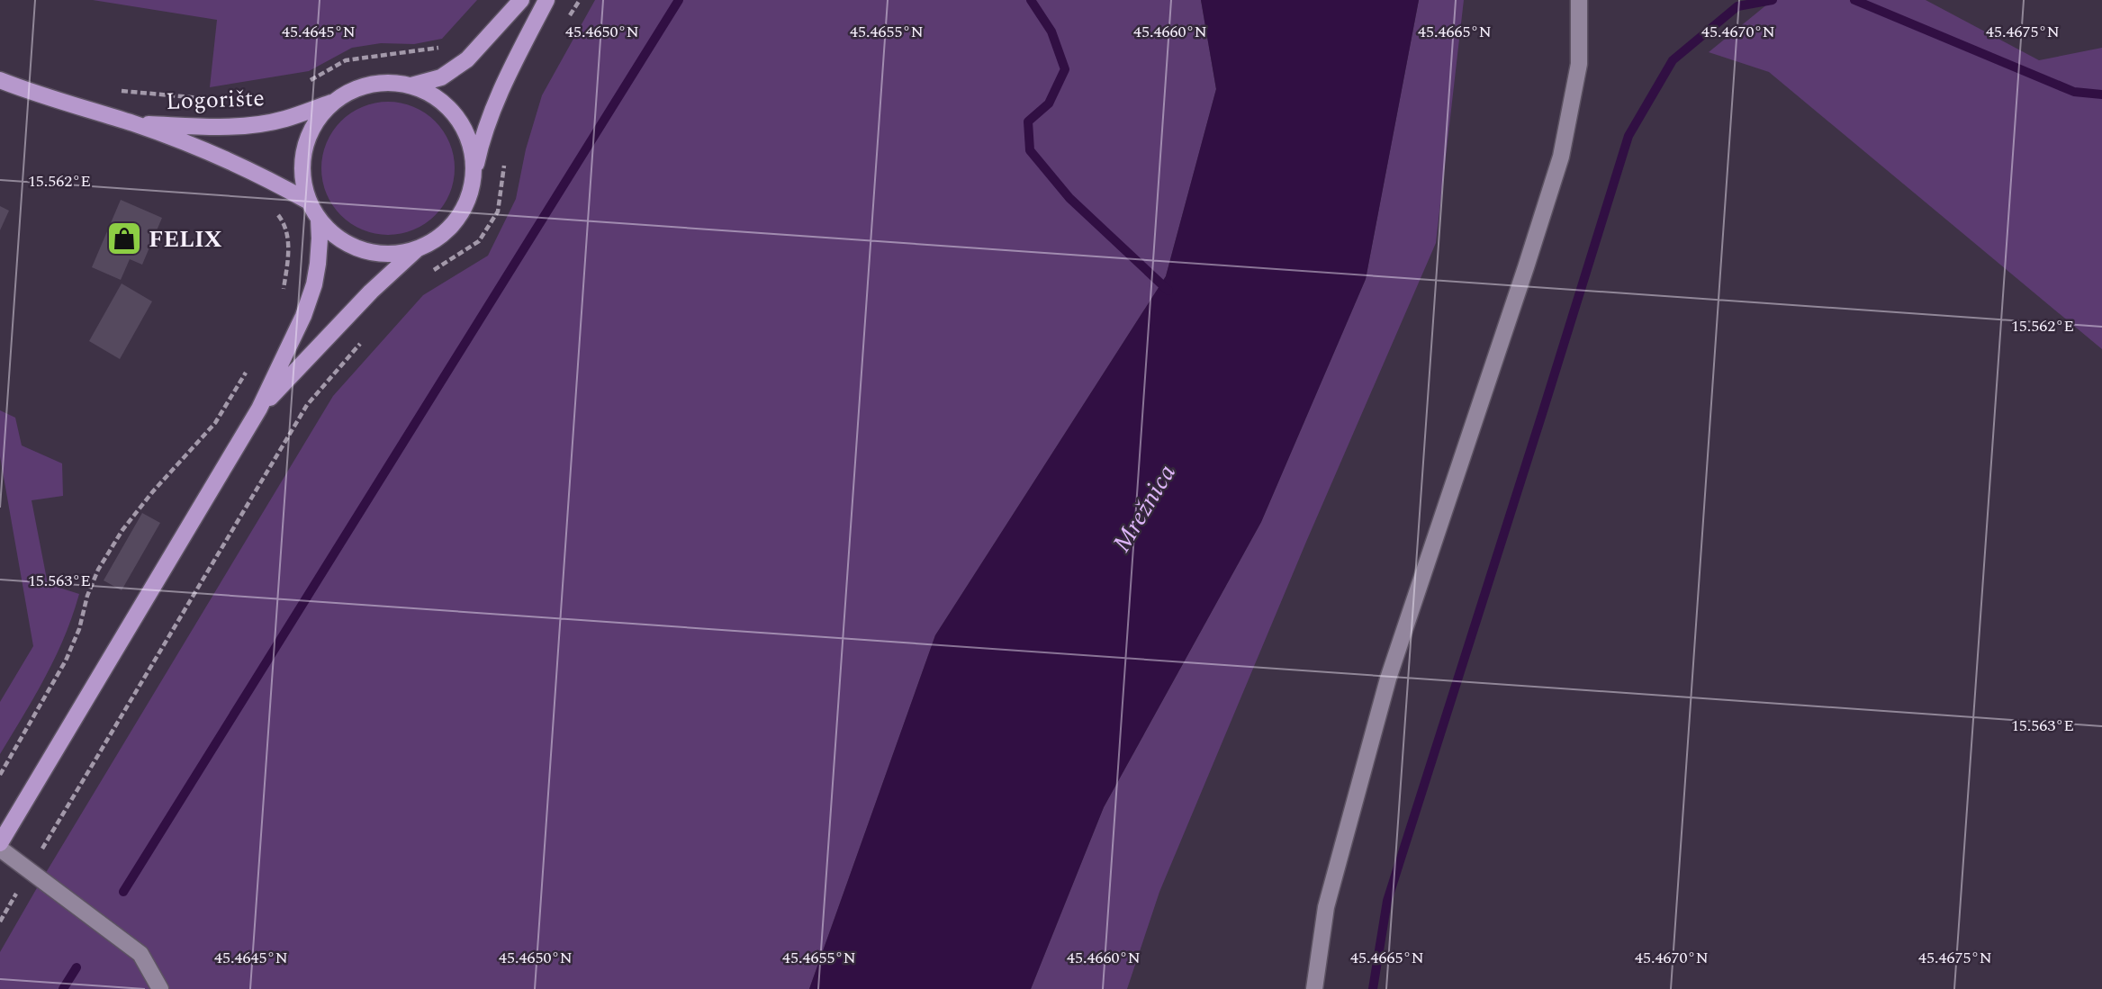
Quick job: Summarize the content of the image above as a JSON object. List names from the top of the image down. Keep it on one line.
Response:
{"streets":{"main road":["Logorište"]},"water":["Mrežnica"],"places":{"shop":["FELIX"]},"coordinates":["45.4645°N","45.4650°N","45.4655°N","45.4660°N","45.4665°N","45.4670°N","45.4675°N","15.562°E","15.563°E"]}
